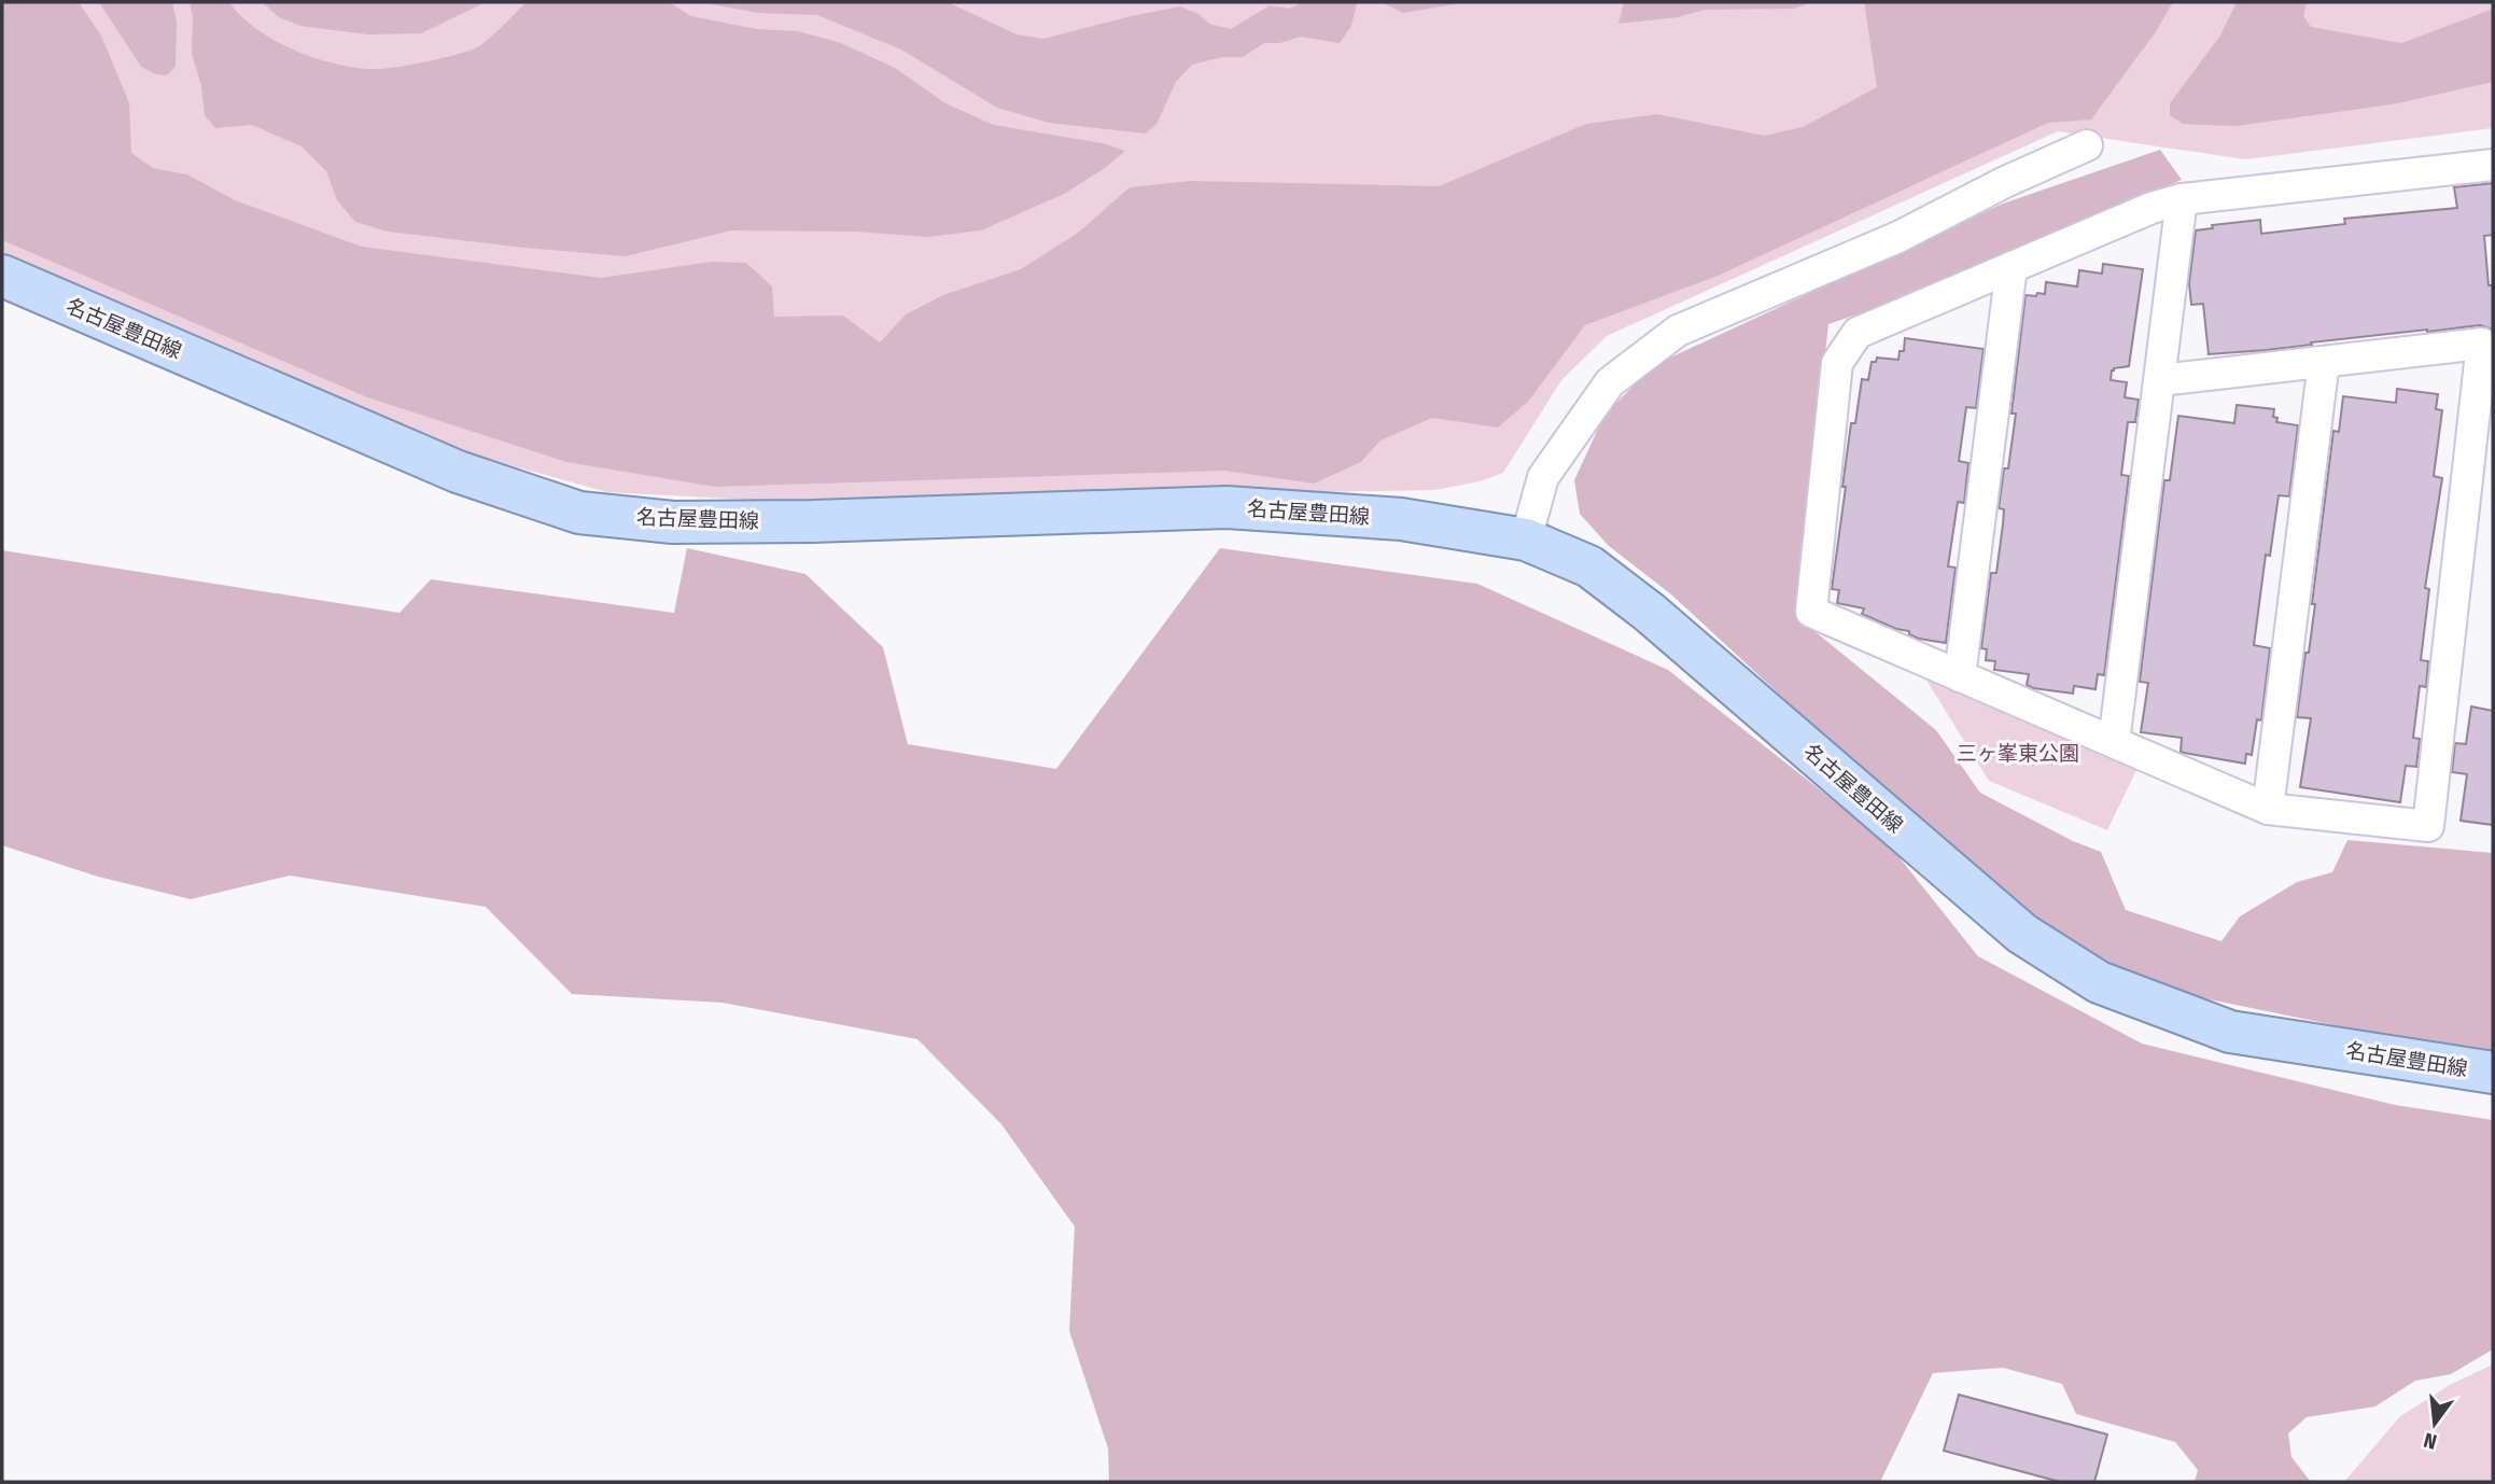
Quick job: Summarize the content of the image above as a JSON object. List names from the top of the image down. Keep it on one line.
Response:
{"streets":{"main road":["名古屋豊田線"]},"parks":["三ヶ峯東公園"],"north":"bottom"}
